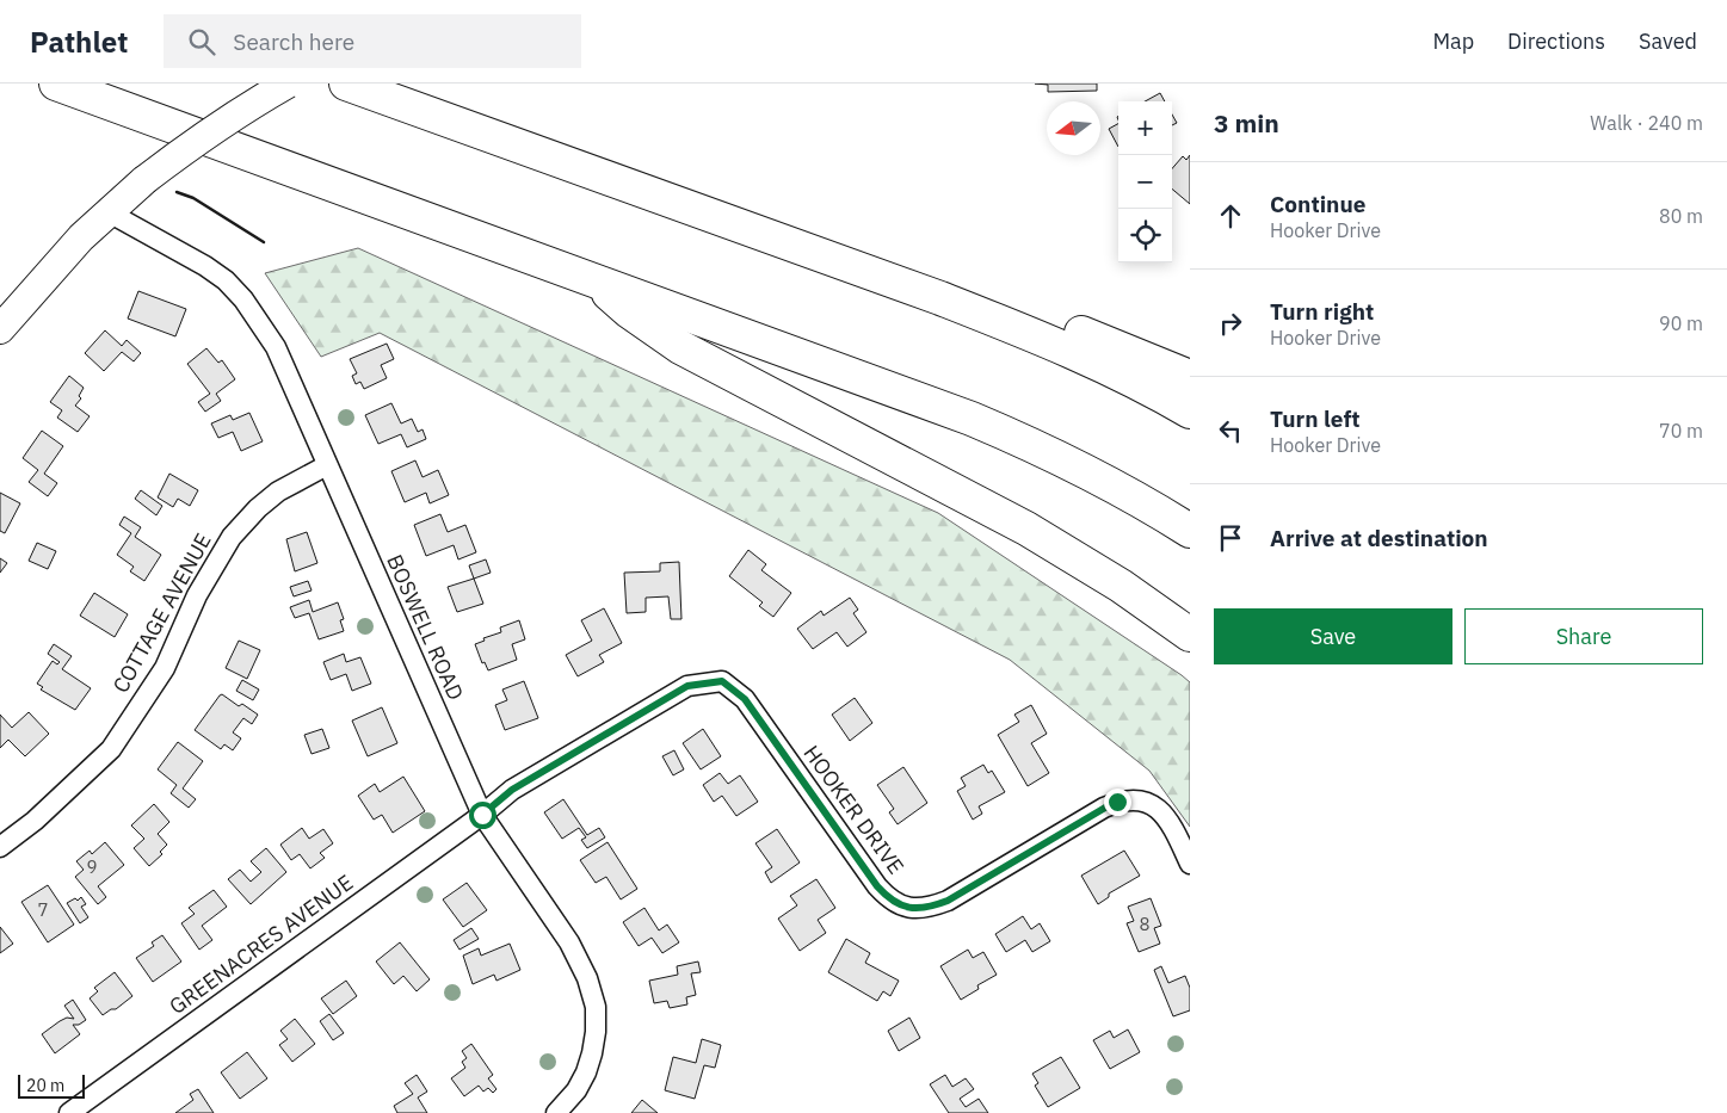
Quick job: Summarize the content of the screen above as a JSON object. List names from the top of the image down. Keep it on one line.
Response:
{"streets":{"street":["COTTAGE AVENUE","BOSWELL ROAD","HOOKER DRIVE","GREENACRES AVENUE"]},"crossings":[["COTTAGE AVENUE","BOSWELL ROAD"],["BOSWELL ROAD","HOOKER DRIVE"],["BOSWELL ROAD","GREENACRES AVENUE"],["HOOKER DRIVE","GREENACRES AVENUE"]],"house_numbers":["9","7","8"],"scale_bar":"20 m","north":"left","page":{"header":"Pathlet","search":"Search here","nav":["Map","Directions","Saved"],"heading":["3 min","Walk · 240 m"],"map_buttons":["+","−"],"list":[["Continue","Hooker Drive","80 m"],["Turn right","Hooker Drive","90 m"],["Turn left","Hooker Drive","70 m"],"Arrive at destination"],"buttons":["Save","Share"],"scale":"20 m"}}
